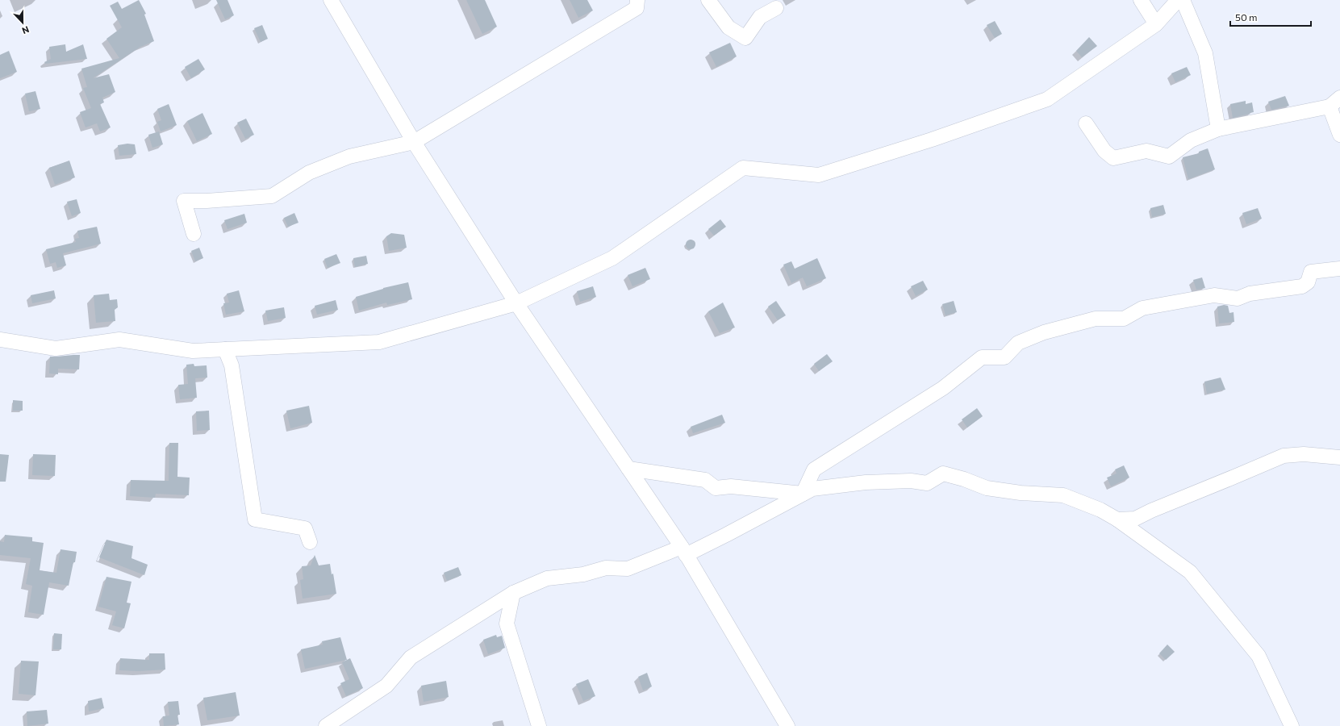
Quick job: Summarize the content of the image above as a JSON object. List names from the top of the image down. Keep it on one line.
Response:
{"scale_bar":"50 m","north":"bottom"}
